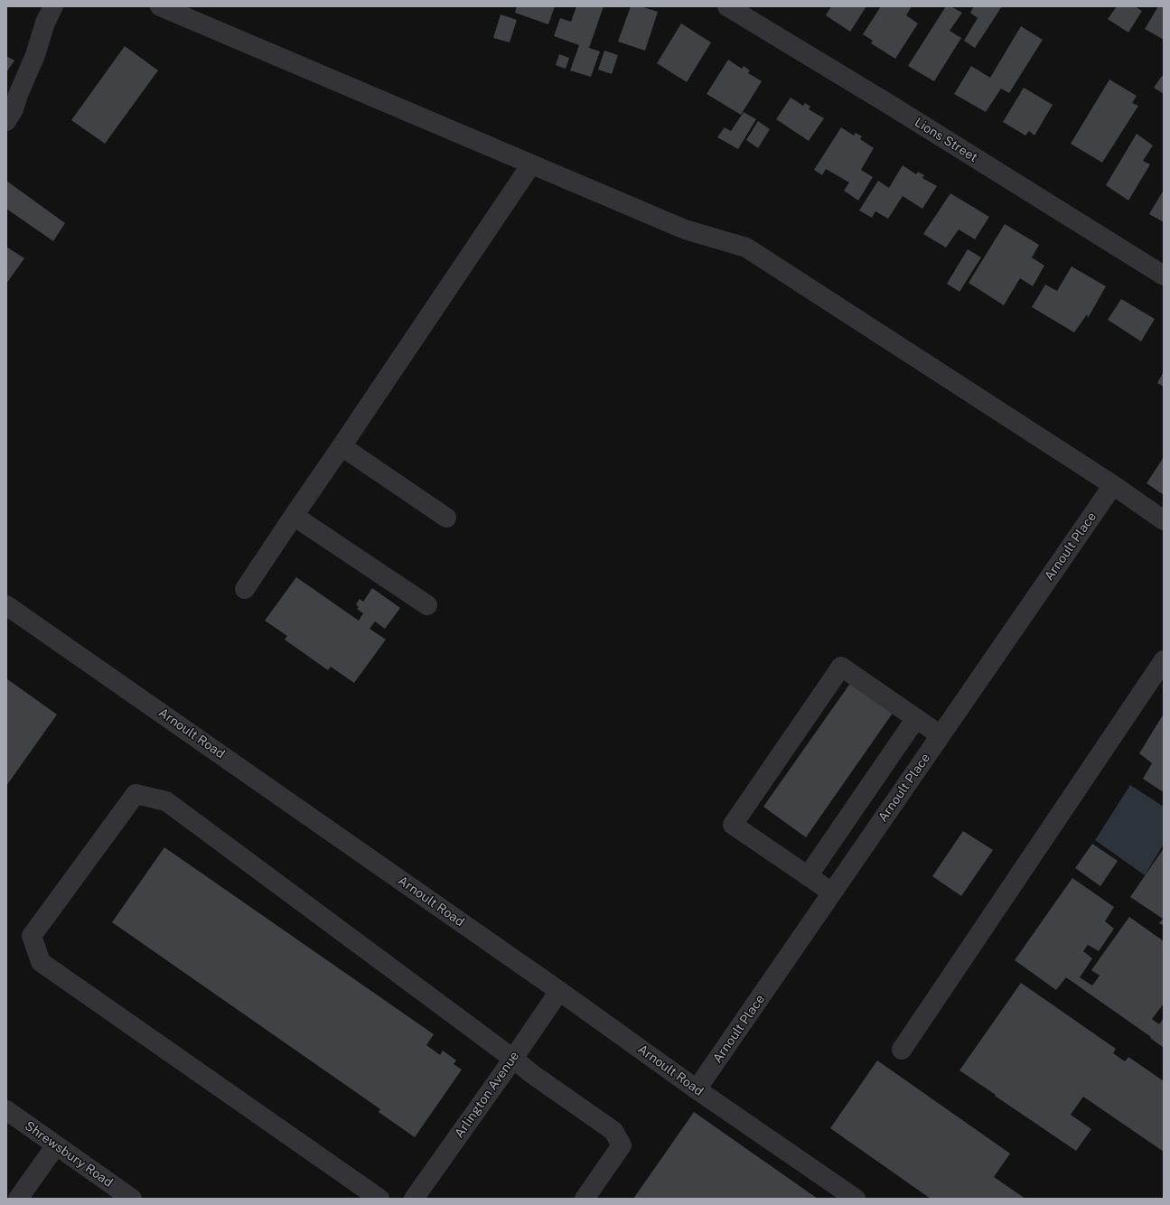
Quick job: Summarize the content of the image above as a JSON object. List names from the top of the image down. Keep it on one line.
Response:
{"streets":{"street":["Lions Street","Arnoult Place","Arnoult Road","Arlington Avenue","Shrewsbury Road"]},"crossings":[["Arnoult Place","Arnoult Road"],["Arnoult Road","Arlington Avenue"]]}
